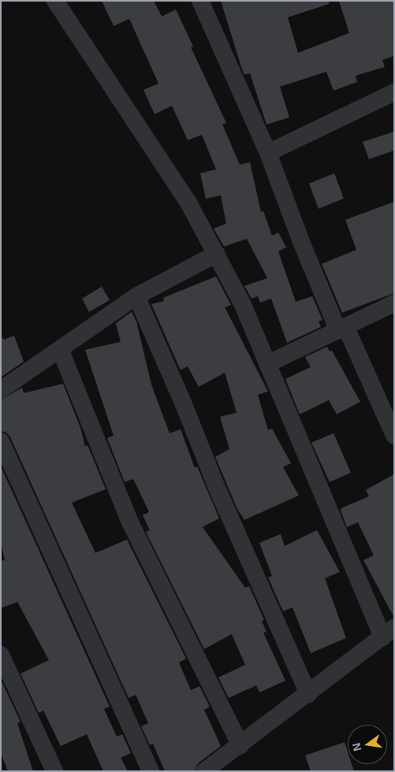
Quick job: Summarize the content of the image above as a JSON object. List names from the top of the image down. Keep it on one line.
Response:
{"north":"left"}
